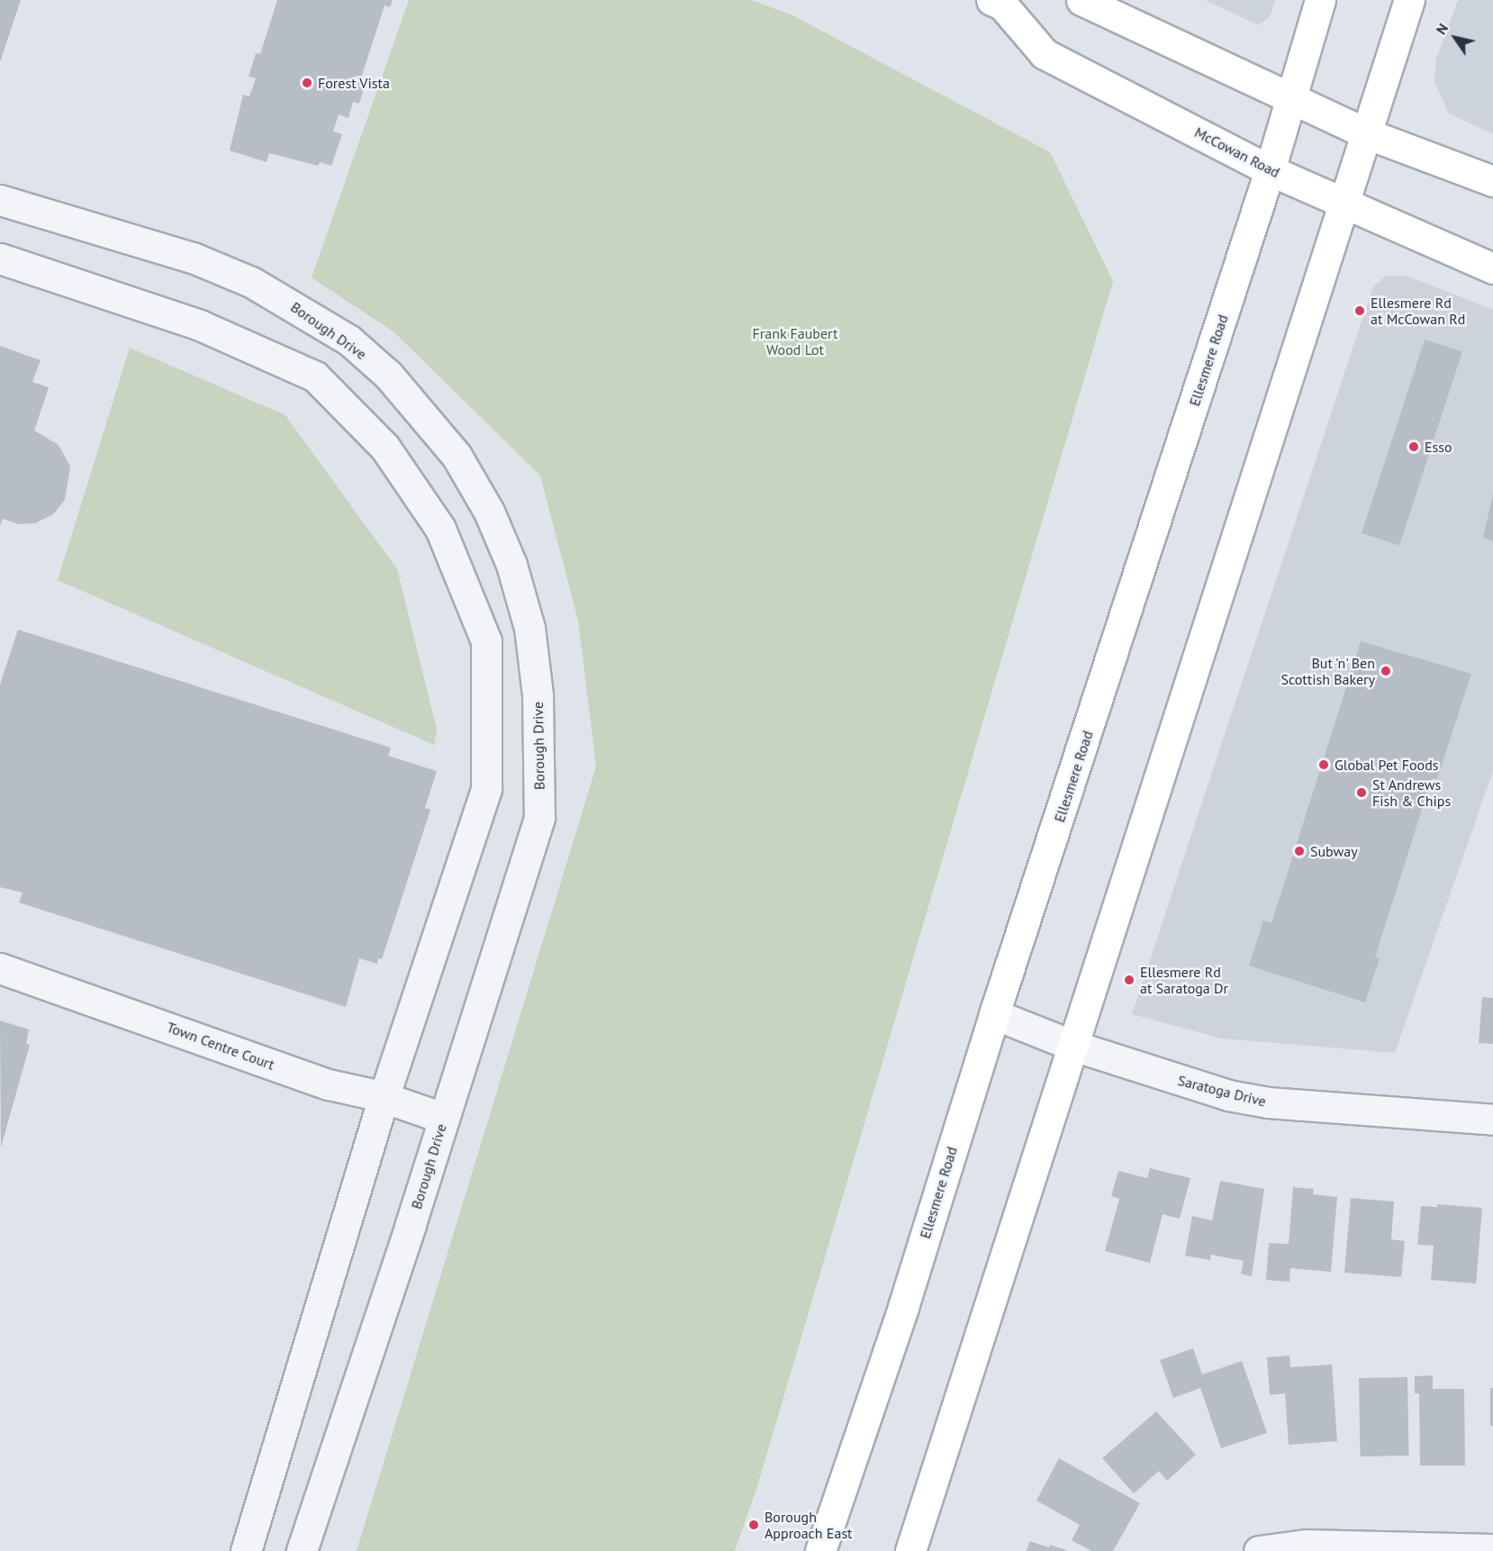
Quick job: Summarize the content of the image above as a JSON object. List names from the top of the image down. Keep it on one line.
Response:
{"streets":{"main road":["McCowan Road","Ellesmere Road"],"street":["Borough Drive","Town Centre Court","Saratoga Drive"]},"crossings":[["McCowan Road","Ellesmere Road"],["Borough Drive","Town Centre Court"],["Ellesmere Road","Saratoga Drive"]],"parks":["Frank Faubert Wood Lot"],"places":["Forest Vista","Ellesmere Rd at McCowan Rd","Esso","But 'n' Ben Scottish Bakery","Global Pet Foods","St Andrews Fish & Chips","Subway","Ellesmere Rd at Saratoga Dr","Borough Approach East"],"north":"top left"}
